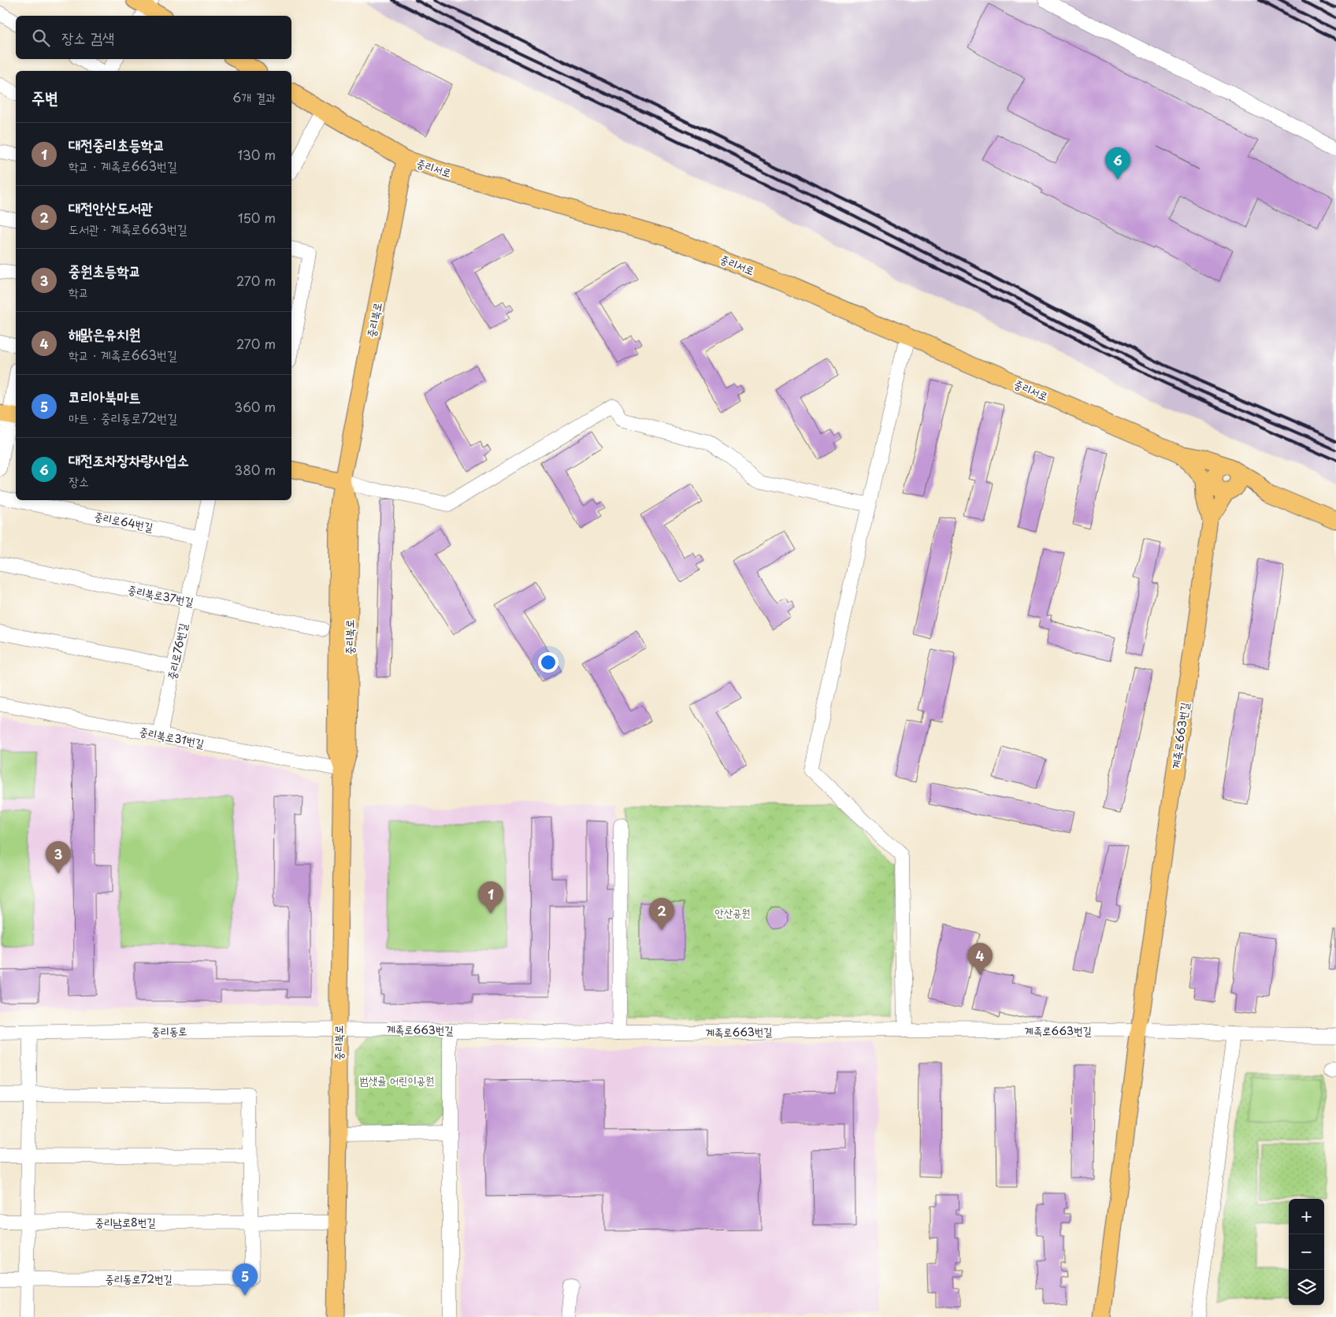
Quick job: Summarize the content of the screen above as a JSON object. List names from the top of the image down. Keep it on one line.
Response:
{"streets":{"main road":["중리서로","중리북로","계족로663번길"],"street":["중리로64번길","중리북로37번길","중리로76번길","중리북로31번길","중리동로","중리남로8번길","중리동로72번길"]},"crossings":[["중리서로","중리북로"],["중리북로","계족로663번길"],["중리북로","중리북로31번길"],["중리북로","중리동로"],["중리북로","중리남로8번길"],["중리로64번길","중리로76번길"],["중리북로37번길","중리로76번길"],["중리로76번길","중리북로31번길"],["계족로663번길","중리동로"],["중리남로8번길","중리동로72번길"]],"parks":["안산공원","범샛골 어린이공원"],"page":{"search":"장소 검색","heading":["주변","6개 결과"],"list":[{"mark":"1","name":"대전중리초등학교","note":"학교 · 계족로663번길","value":"130 m"},{"mark":"2","name":"대전안산도서관","note":"도서관 · 계족로663번길","value":"150 m"},{"mark":"3","name":"중원초등학교","note":"학교","value":"270 m"},{"mark":"4","name":"해맑은유치원","note":"학교 · 계족로663번길","value":"270 m"},{"mark":"5","name":"코리아북마트","note":"마트 · 중리동로72번길","value":"360 m"},{"mark":"6","name":"대전조차장차량사업소","note":"장소","value":"380 m"}],"pins":["6","3","1","2","4","5"],"map_buttons":["+","−"]}}
